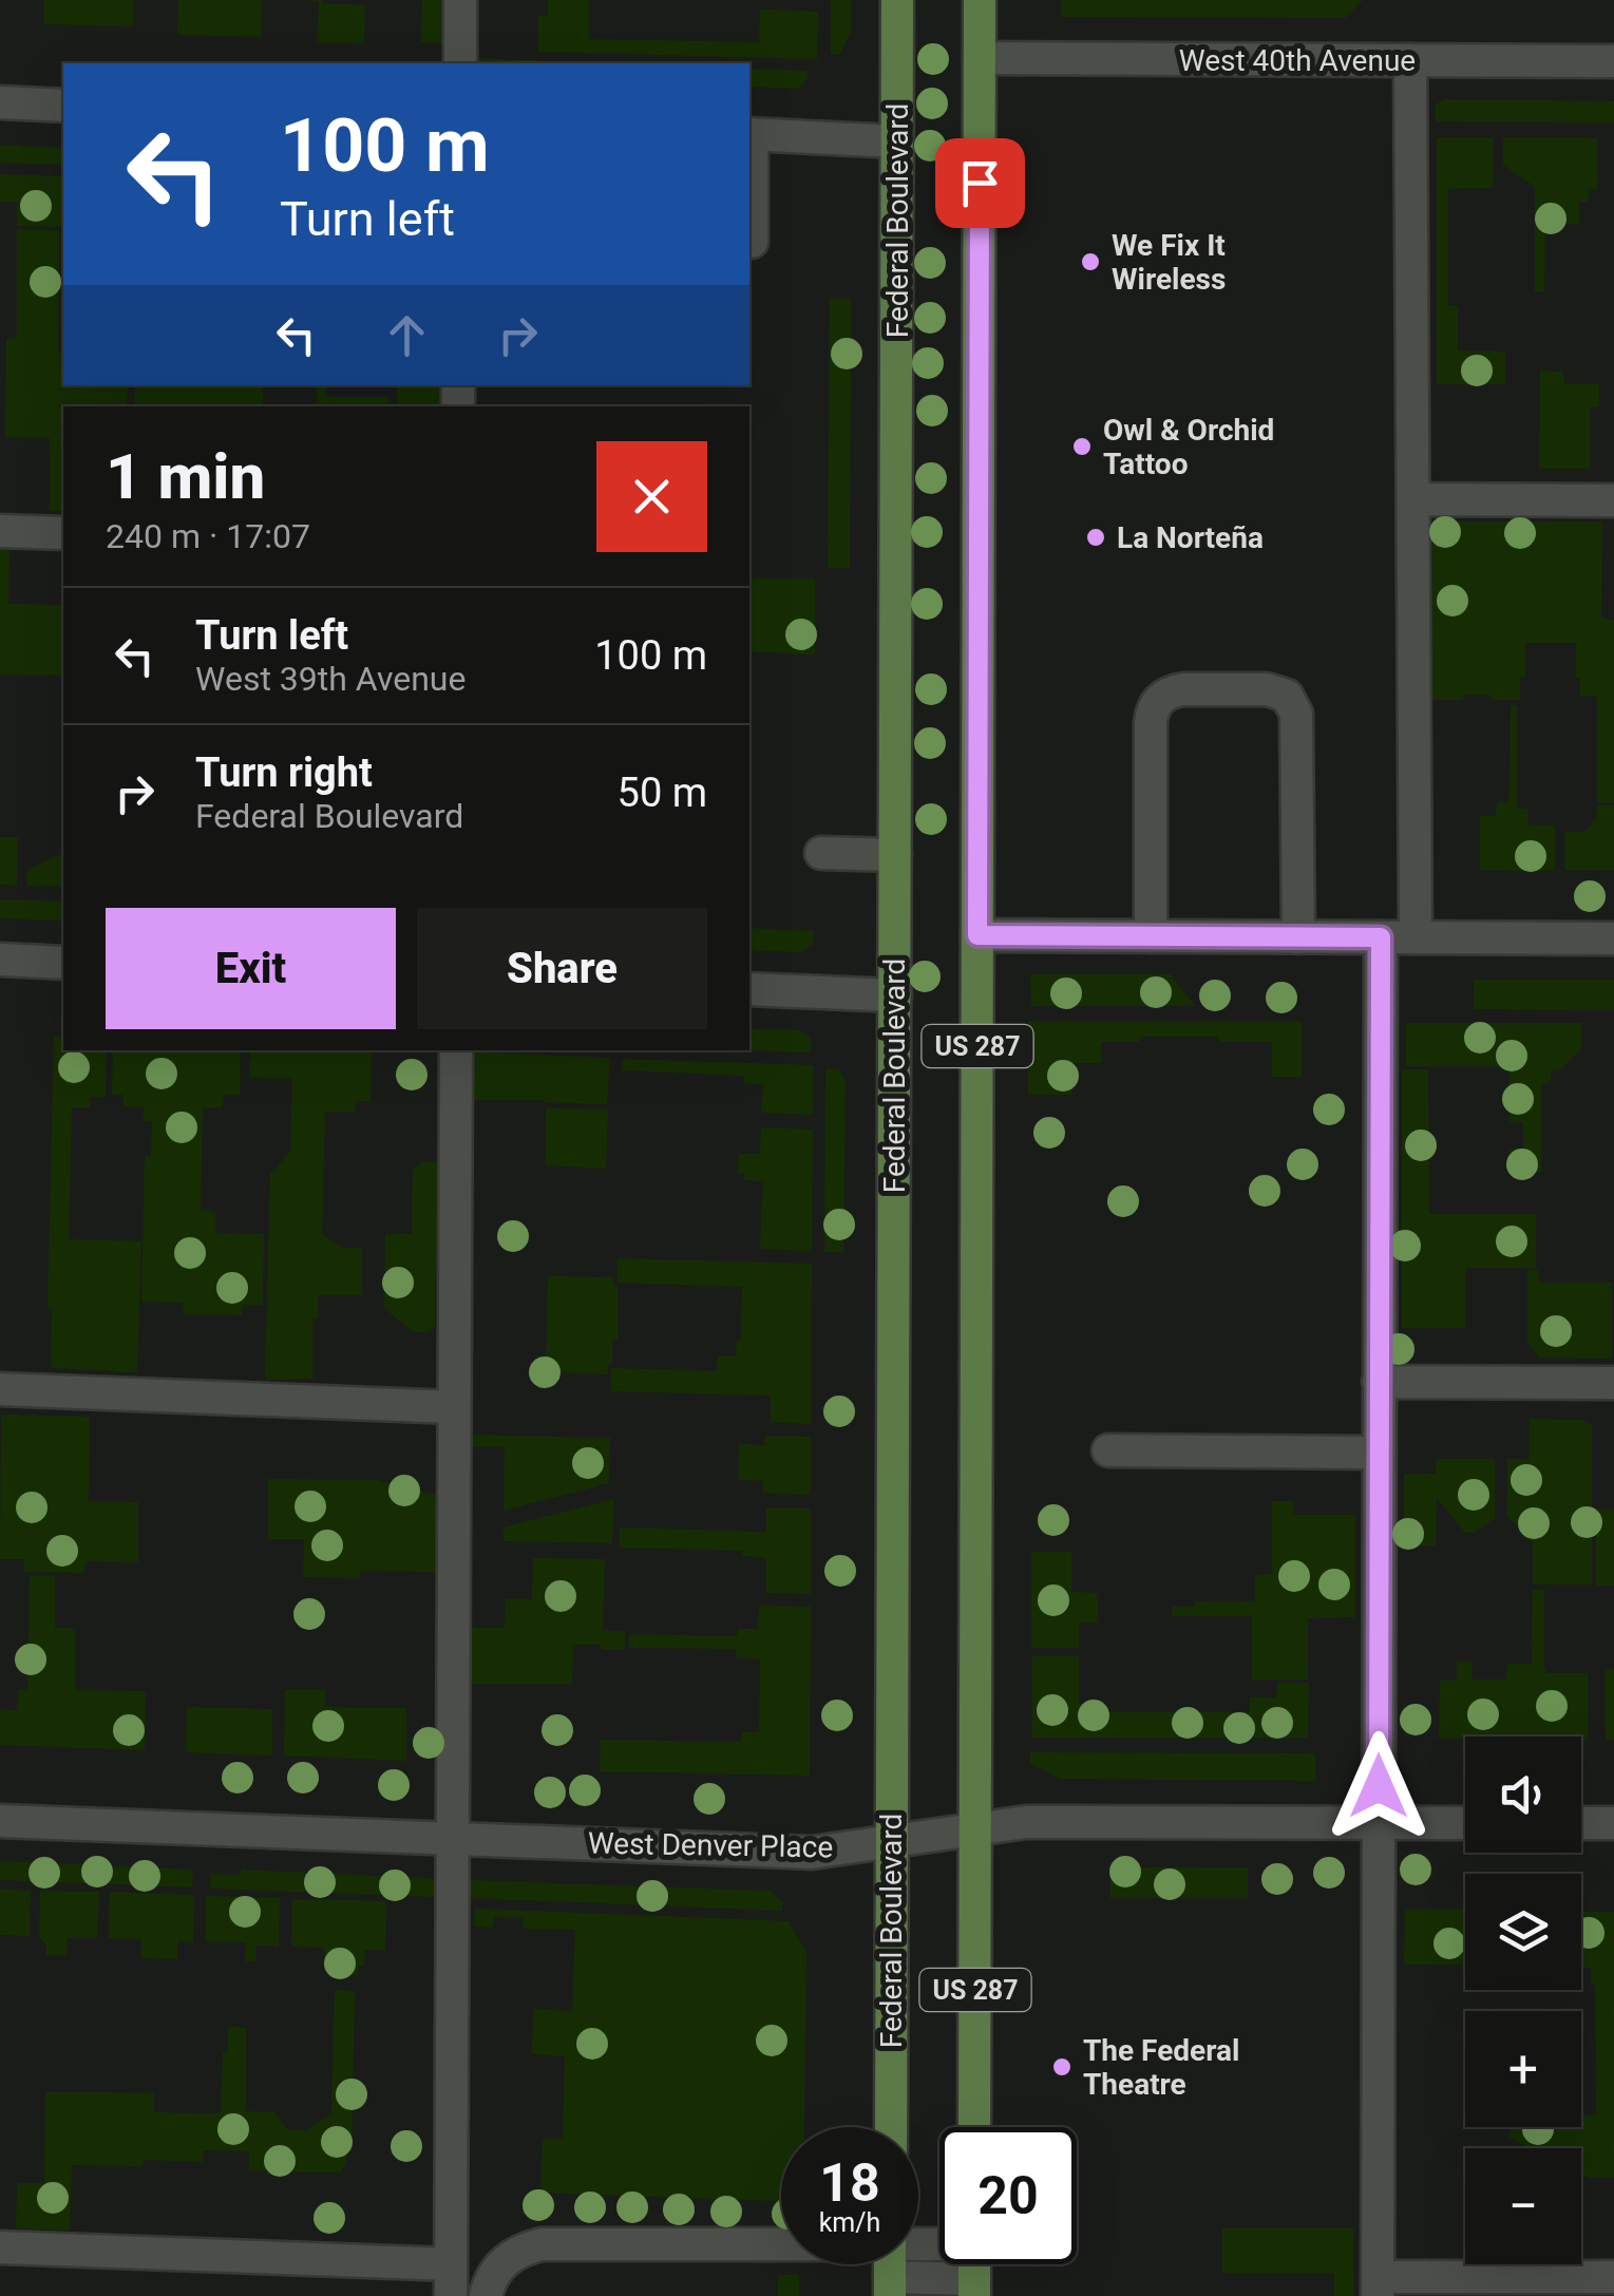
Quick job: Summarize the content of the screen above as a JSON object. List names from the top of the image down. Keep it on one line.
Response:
{"streets":{"main road":["Federal Boulevard","US 287"],"street":["West 40th Avenue","West Denver Place"]},"crossings":[["West 40th Avenue","US 287"],["Federal Boulevard","West Denver Place"],["US 287","West Denver Place"]],"places":["We Fix It Wireless","Owl & Orchid Tattoo","La Norteña","The Federal Theatre"],"page":{"turn":["100 m","Turn left"],"heading":["1 min","240 m · 17:07"],"list":[{"name":"Turn left","note":"West 39th Avenue","value":"100 m"},{"name":"Turn right","note":"Federal Boulevard","value":"50 m"}],"buttons":["Exit","Share"],"map_buttons":["+","−"],"speed":"18 km/h","limit":"20"}}
